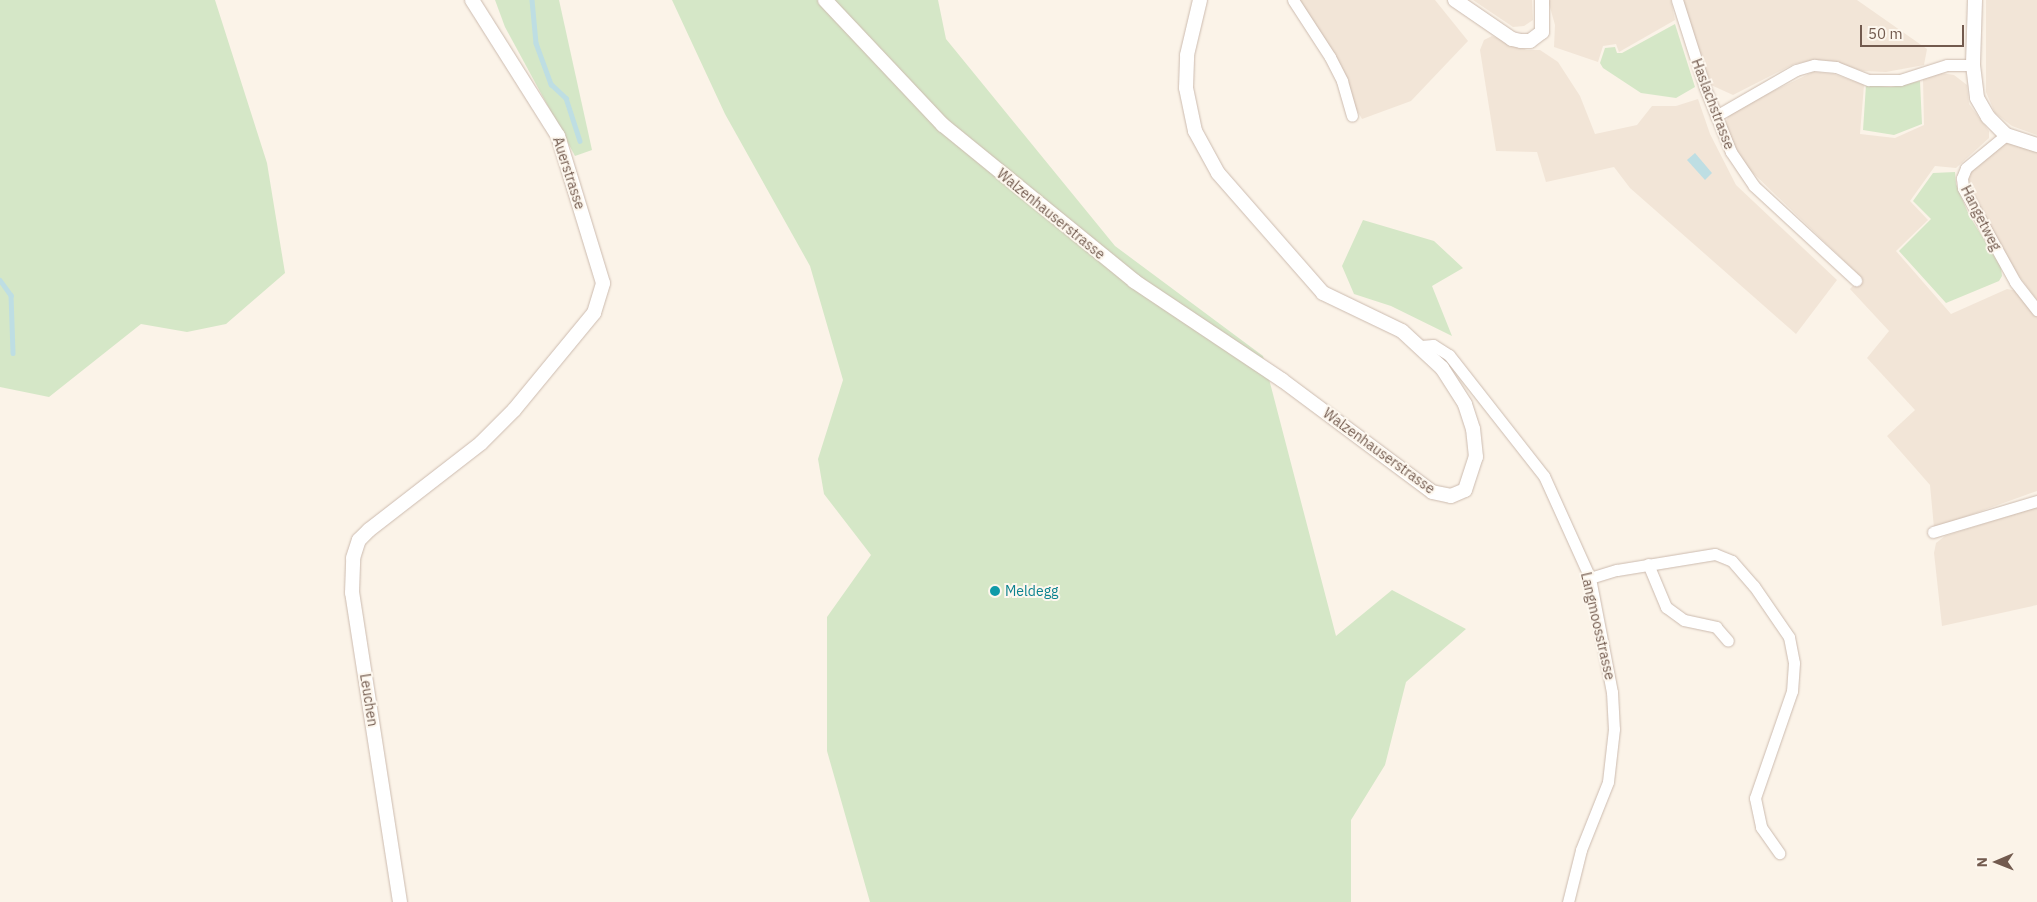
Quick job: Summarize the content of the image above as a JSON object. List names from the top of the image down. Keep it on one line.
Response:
{"streets":{"street":["Haslachstrasse","Auerstrasse","Walzenhauserstrasse","Hangetweg","Langmoosstrasse","Leuchen"]},"crossings":[["Auerstrasse","Leuchen"],["Walzenhauserstrasse","Langmoosstrasse"]],"places":["Meldegg"],"scale_bar":"50 m","north":"left"}
